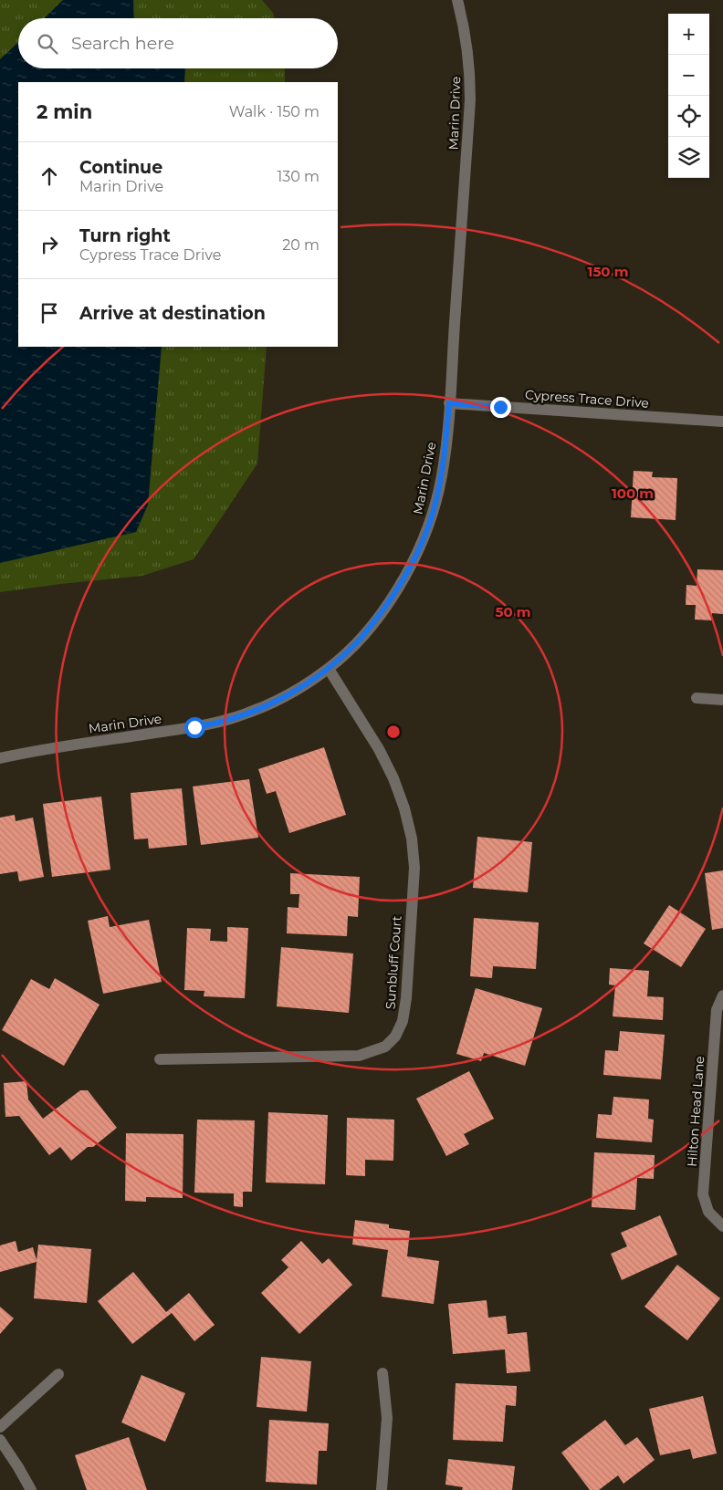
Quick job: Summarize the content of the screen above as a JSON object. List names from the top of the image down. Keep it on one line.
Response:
{"streets":{"street":["Marin Drive","Cypress Trace Drive","Sunbluff Court","Hilton Head Lane"]},"crossings":[["Marin Drive","Cypress Trace Drive"],["Marin Drive","Sunbluff Court"]],"page":{"map_buttons":["+","−"],"search":"Search here","heading":["2 min","Walk · 150 m"],"list":[["Continue","Marin Drive","130 m"],["Turn right","Cypress Trace Drive","20 m"],"Arrive at destination"]},"rings":["150 m","100 m","50 m"]}
